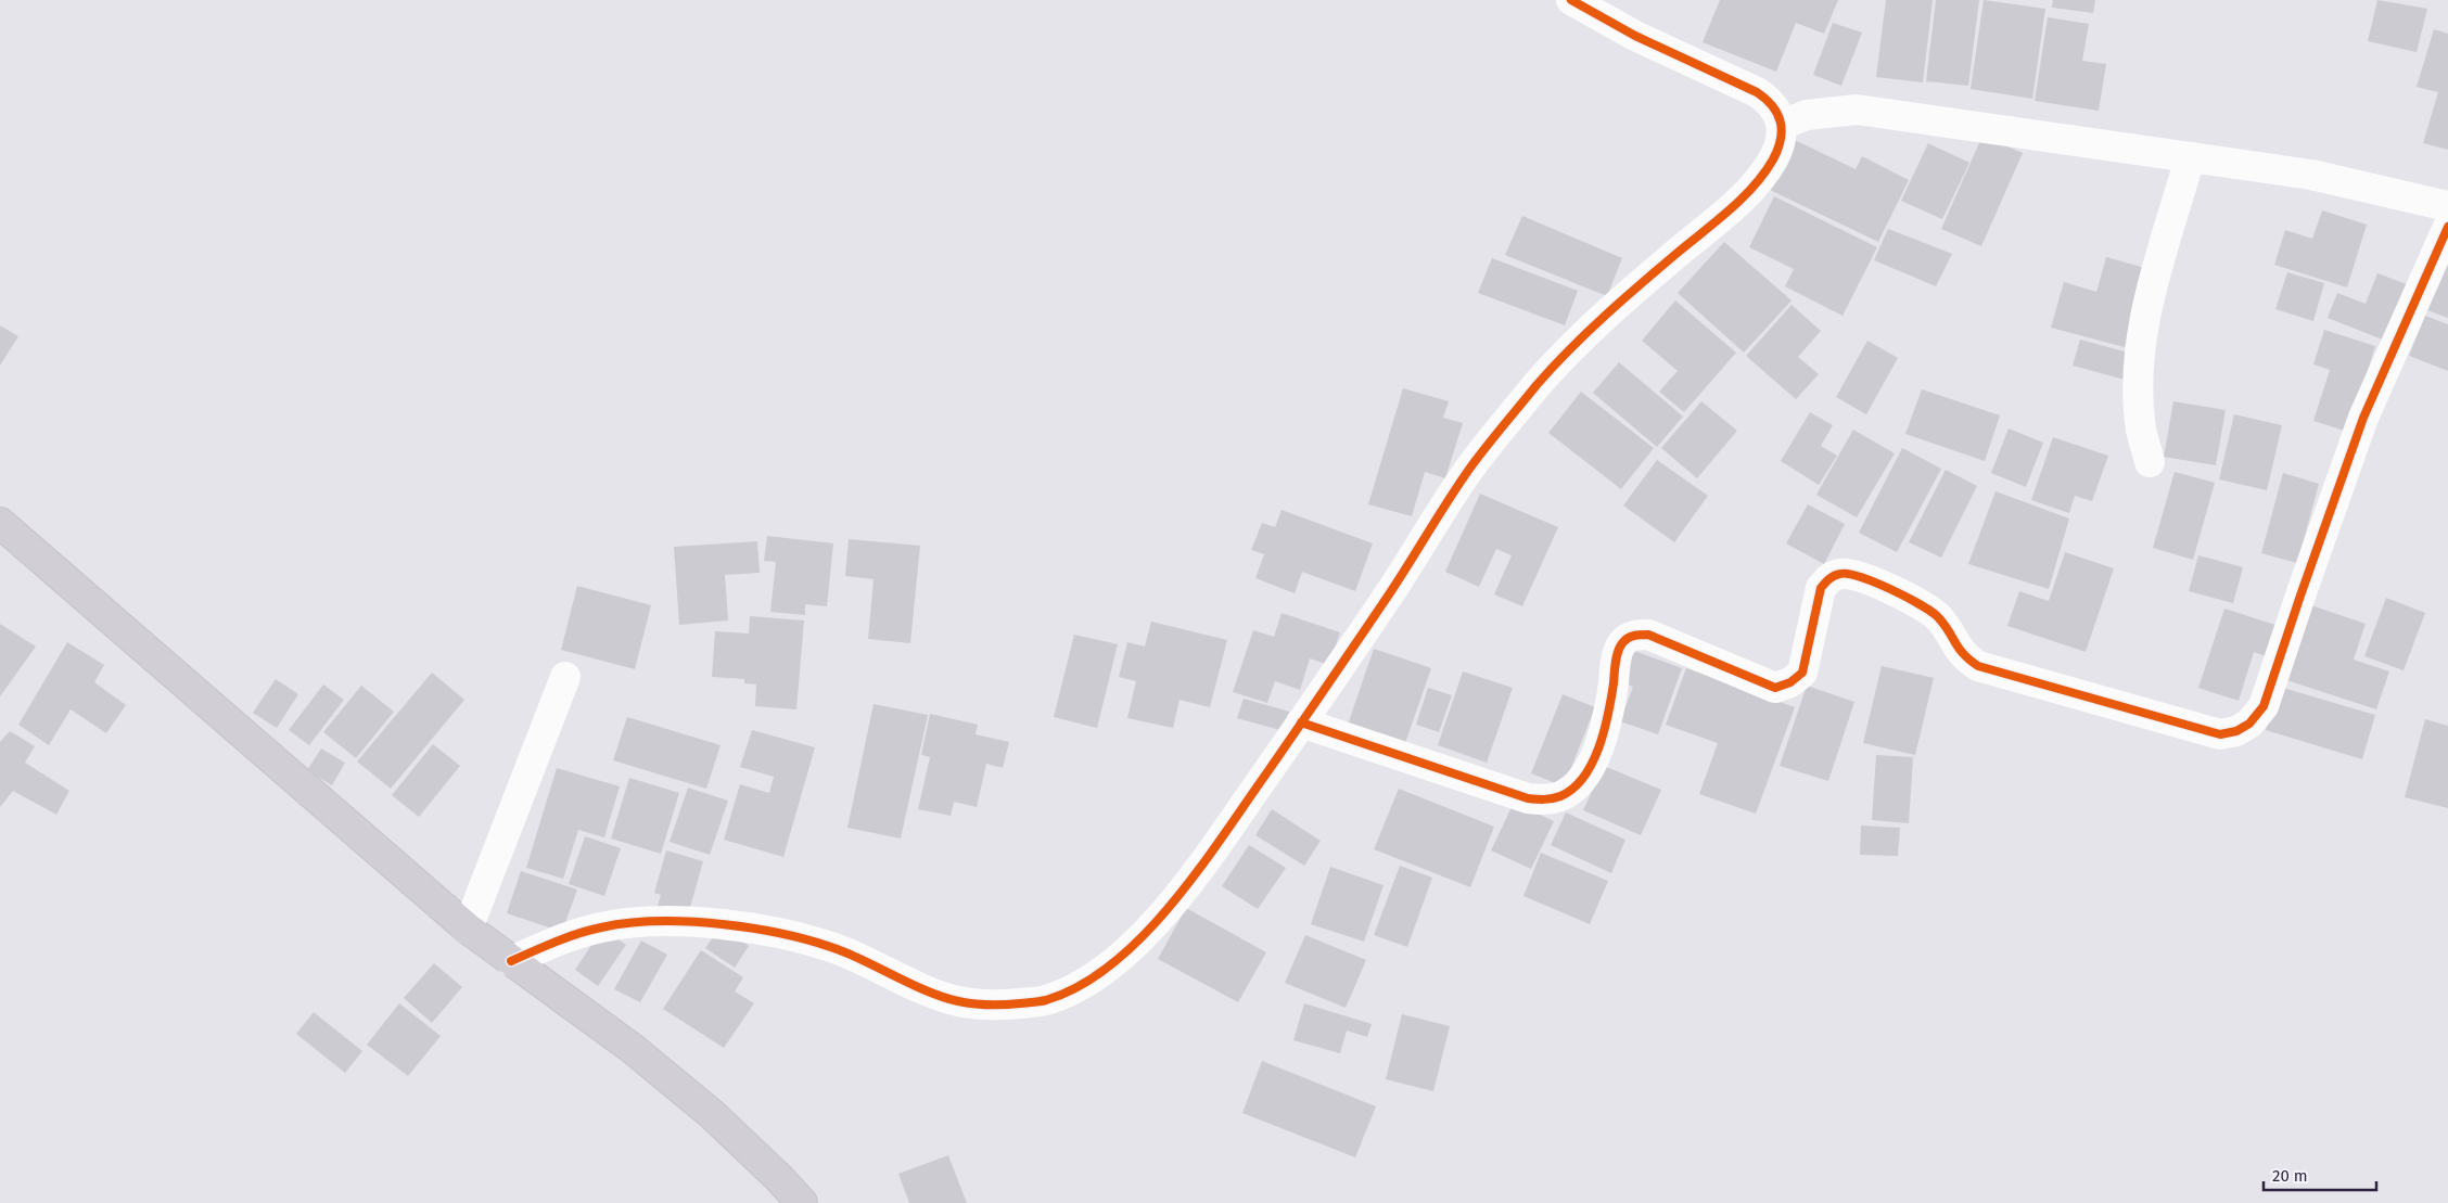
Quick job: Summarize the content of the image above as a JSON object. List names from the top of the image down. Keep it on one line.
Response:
{"scale_bar":"20 m"}
